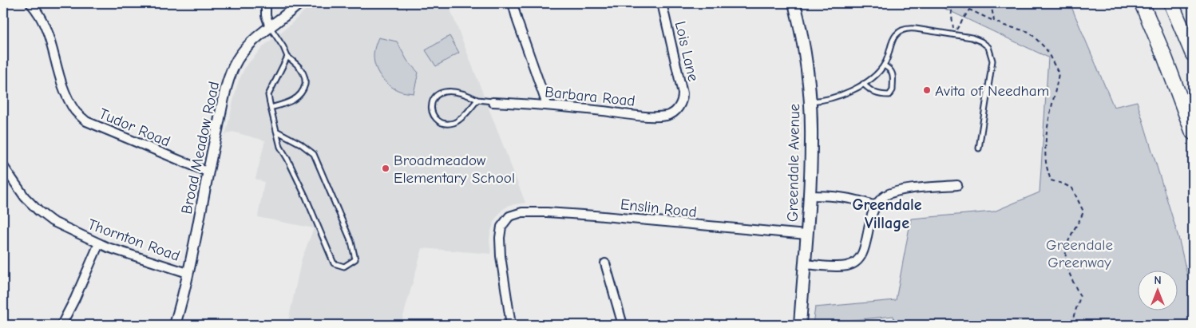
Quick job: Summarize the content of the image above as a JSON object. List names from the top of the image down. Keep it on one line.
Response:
{"streets":{"main road":["Greendale Avenue"],"street":["Lois Lane","Barbara Road","Tudor Road","Broad Meadow Road","Enslin Road","Thornton Road"]},"crossings":[["Lois Lane","Barbara Road"],["Tudor Road","Broad Meadow Road"],["Broad Meadow Road","Thornton Road"],["Greendale Avenue","Enslin Road"]],"districts":["Greendale Village"],"parks":["Greendale Greenway"],"places":["Avita of Needham","Broadmeadow Elementary School"],"north":"top"}
